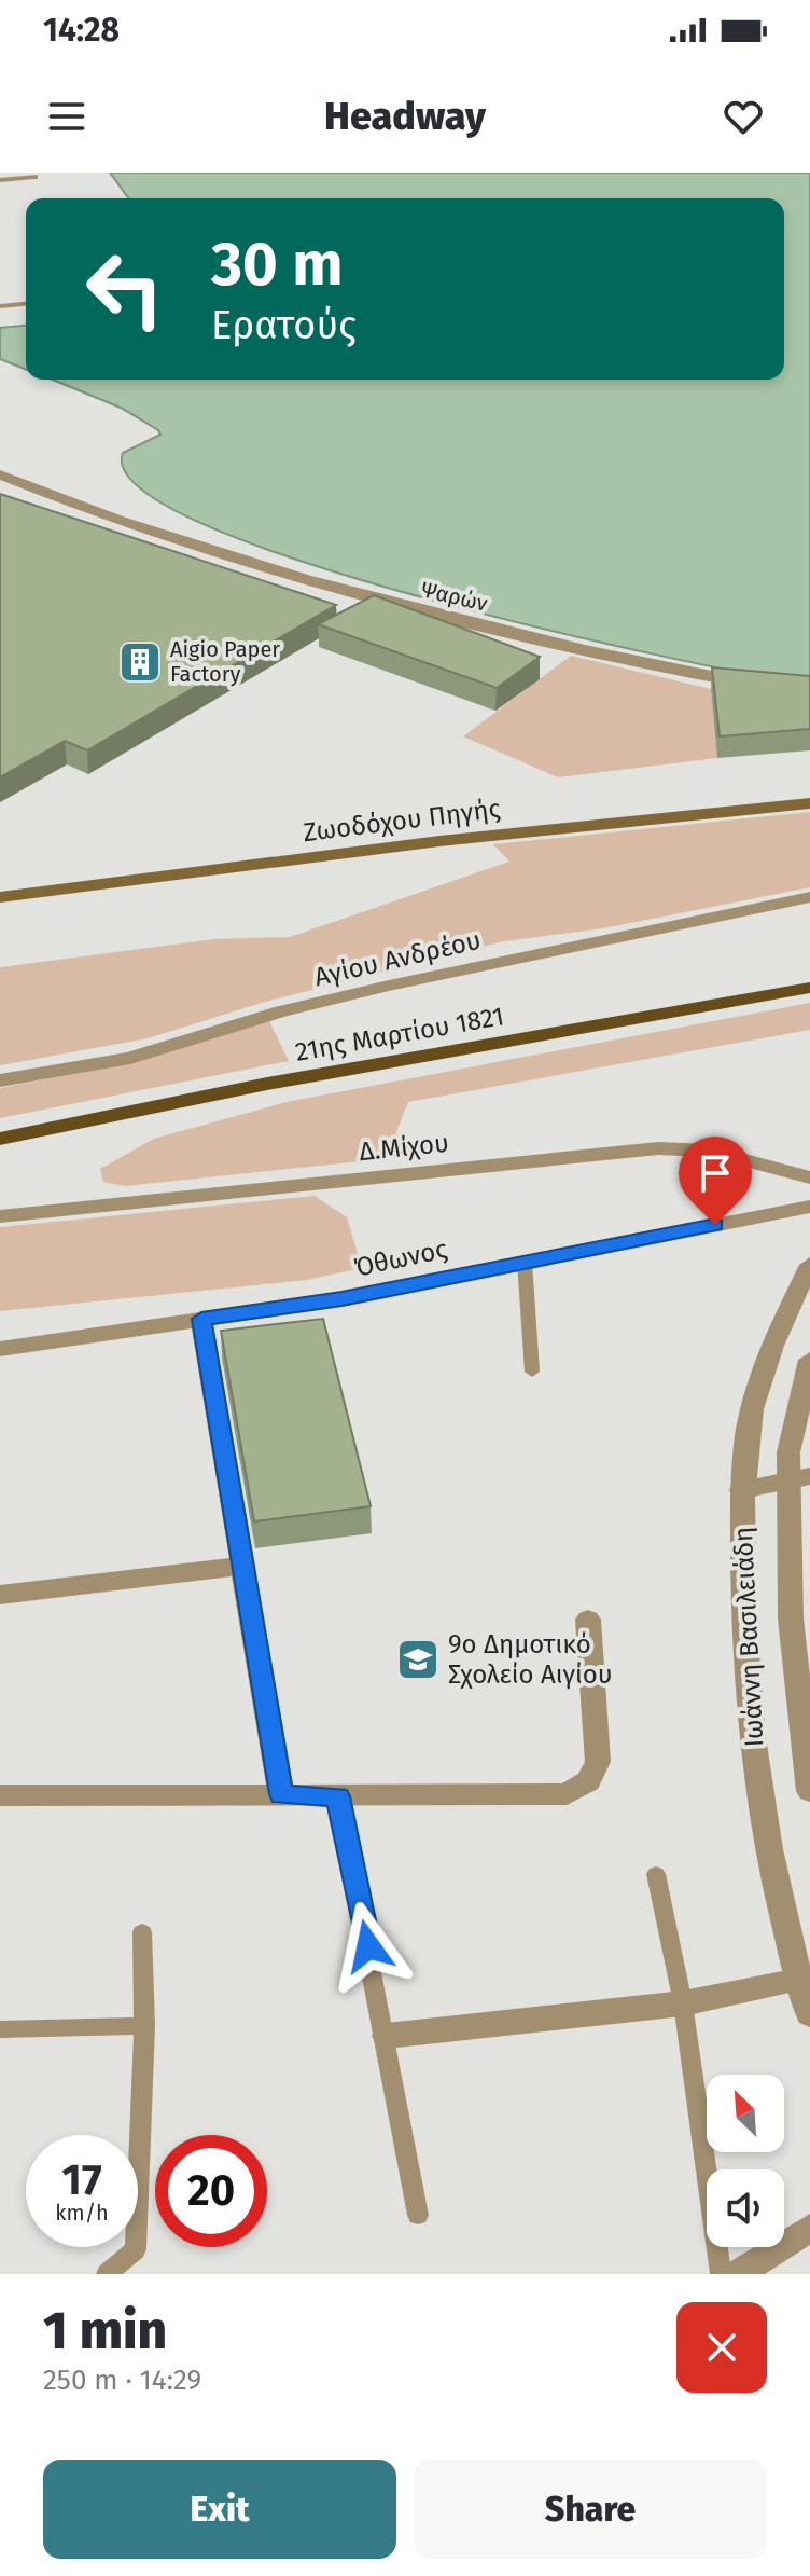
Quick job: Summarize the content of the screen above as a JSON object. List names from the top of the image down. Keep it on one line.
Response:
{"streets":{"main road":["Ζωοδόχου Πηγής","21ης Μαρτίου 1821"],"street":["Ψαρών","Αγίου Ανδρέου","Δ.Μίχου","Όθωνος","Ιωάννη Βασιλειάδη"]},"places":{"building":["Aigio Paper Factory"],"school or university":["9ο Δημοτικό Σχολείο Αιγίου"]},"north":"top left","page":{"status":"14:28","header":"Headway","turn":["30 m","Ερατούς"],"speed":"17 km/h","limit":"20","heading":["1 min","250 m · 14:29"],"buttons":["Exit","Share"]}}
